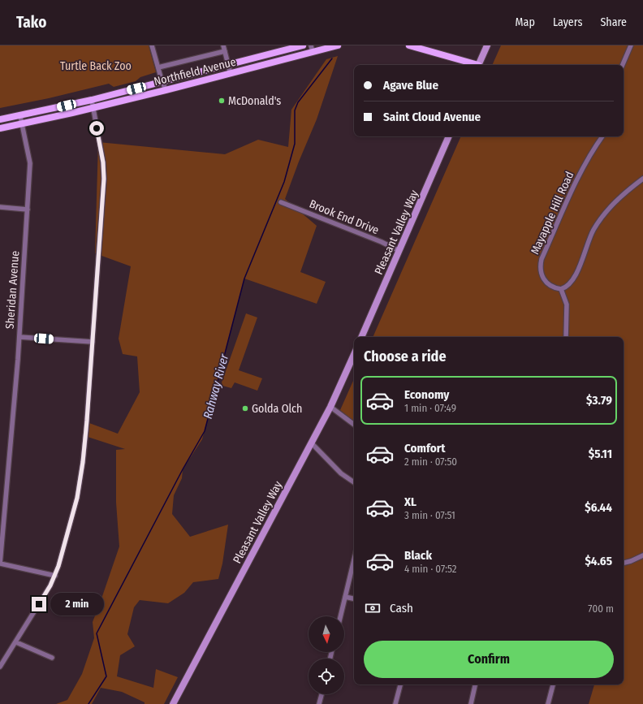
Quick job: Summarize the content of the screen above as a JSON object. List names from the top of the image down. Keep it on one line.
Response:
{"streets":{"main road":["Northfield Avenue","Pleasant Valley Way"],"street":["Mayapple Hill Road","Brook End Drive","Sheridan Avenue"]},"crossings":[["Northfield Avenue","Sheridan Avenue"],["Brook End Drive","Pleasant Valley Way"]],"water":["Rahway River"],"parks":["Turtle Back Zoo"],"places":["McDonald's","Golda Olch"],"north":"bottom","page":{"header":"Tako","nav":["Map","Layers","Share"],"banner":["Agave Blue","Saint Cloud Avenue"],"heading":"Choose a ride","list":[{"name":"Economy","note":"1 min · 07:49","value":"$3.79"},{"name":"Comfort","note":"2 min · 07:50","value":"$5.11"},{"name":"XL","note":"3 min · 07:51","value":"$6.44"},{"name":"Black","note":"4 min · 07:52","value":"$4.65"}],"pay":["Cash","700 m"],"bubble":"2 min","buttons":"Confirm"}}
